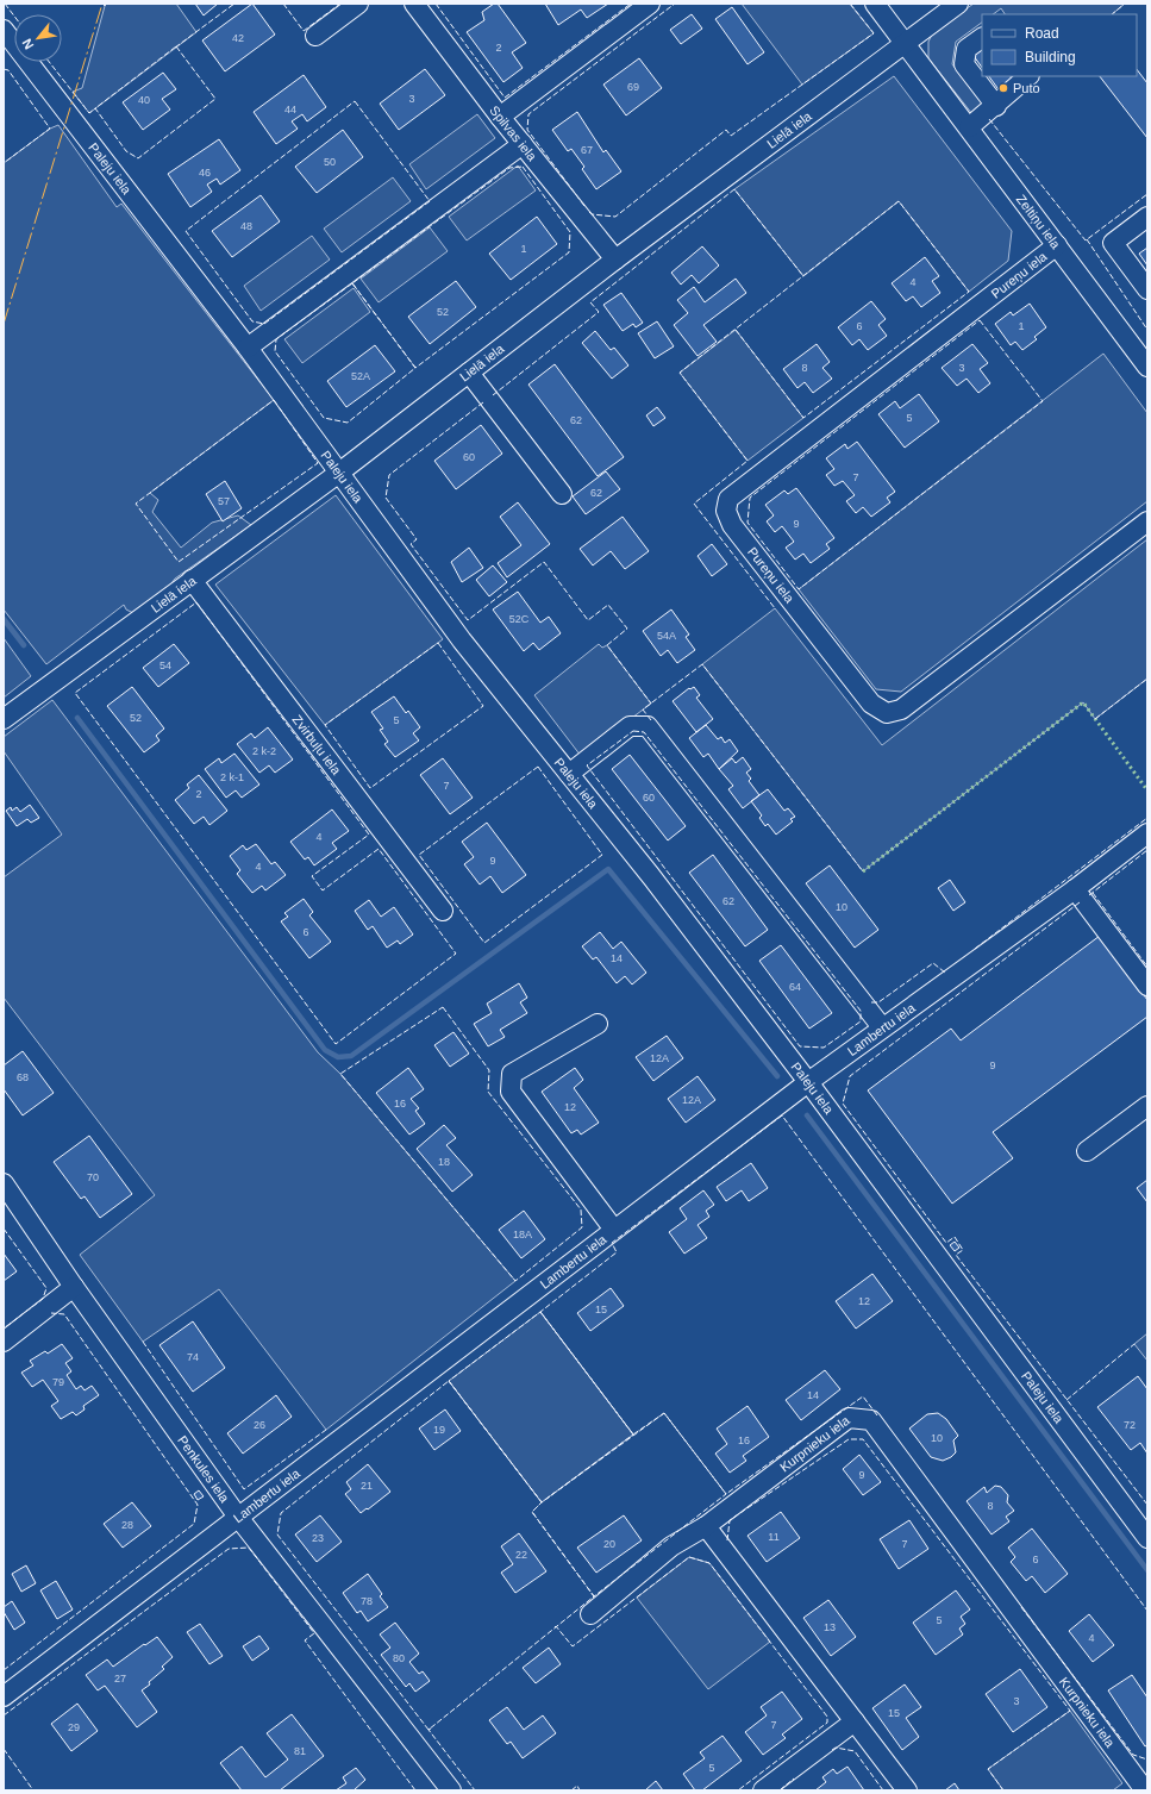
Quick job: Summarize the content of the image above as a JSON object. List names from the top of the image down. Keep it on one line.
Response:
{"streets":{"street":["Lielā iela","Spilvas iela","Paleju iela","Zeltiņu iela","Pureņu iela","Zvirbuļu iela","Lambertu iela","Kurpnieku iela","Penkules iela"]},"crossings":[["Lielā iela","Spilvas iela"],["Lielā iela","Paleju iela"],["Lielā iela","Zeltiņu iela"],["Lielā iela","Zvirbuļu iela"],["Paleju iela","Lambertu iela"],["Zeltiņu iela","Pureņu iela"],["Lambertu iela","Penkules iela"]],"places":["Puto"],"house_numbers":["42","2","69","3","40","44","67","50","46","48","1","4","52","6","1","8","3","52A","5","62","60","7","62","57","9","52C","54A","54","52","5","2 k-2","2 k-1","7","2","60","4","9","4","62","10","6","14","64","12A","9","68","12A","16","12","18","70","18A","12","15","74","79","14","26","72","19","10","16","9","21","8","28","11","23","20","7","22","6","78","5","13","4","80","27","3","15","7","29","81","5"],"legend":["Road","Building"],"north":"bottom left"}
